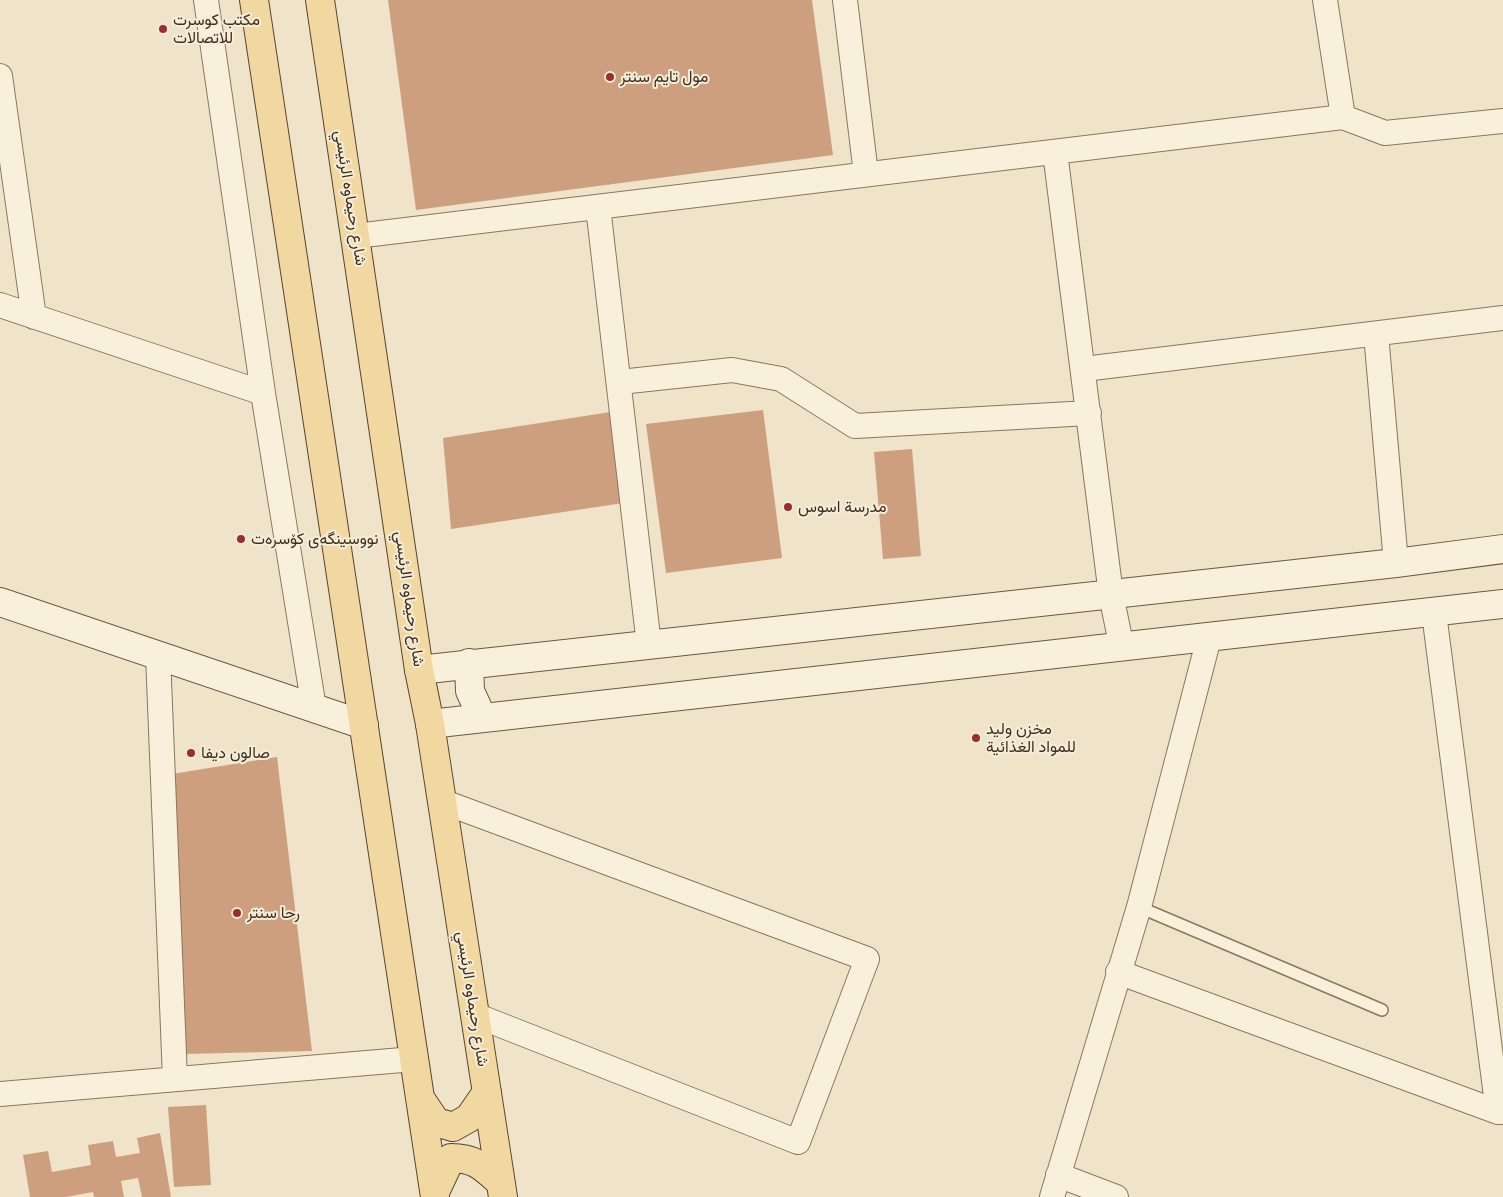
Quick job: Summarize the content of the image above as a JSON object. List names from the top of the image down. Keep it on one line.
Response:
{"streets":{"main road":["شارع رحيماوه الرئيسي"]},"places":["مكتب كوسرت للاتصالات","مول تايم سنتر","مدرسة اسوس","نووسینگەی کۆسرەت","مخزن وليد للمواد الغذائية","صالون ديفا","رحا سنتر"]}
